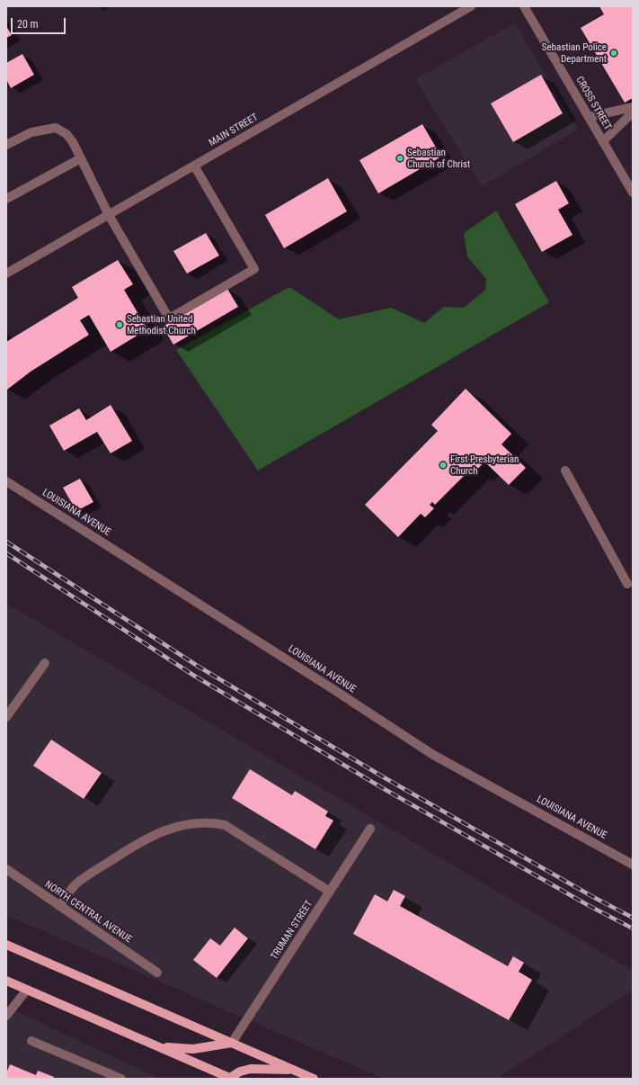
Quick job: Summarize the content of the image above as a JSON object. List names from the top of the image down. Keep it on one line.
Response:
{"streets":{"street":["CROSS STREET","MAIN STREET","LOUISIANA AVENUE","NORTH CENTRAL AVENUE","TRUMAN STREET"]},"places":["Sebastian Police Department","Sebastian Church of Christ","Sebastian United Methodist Church","First Presbyterian Church"],"scale_bar":"20 m"}
